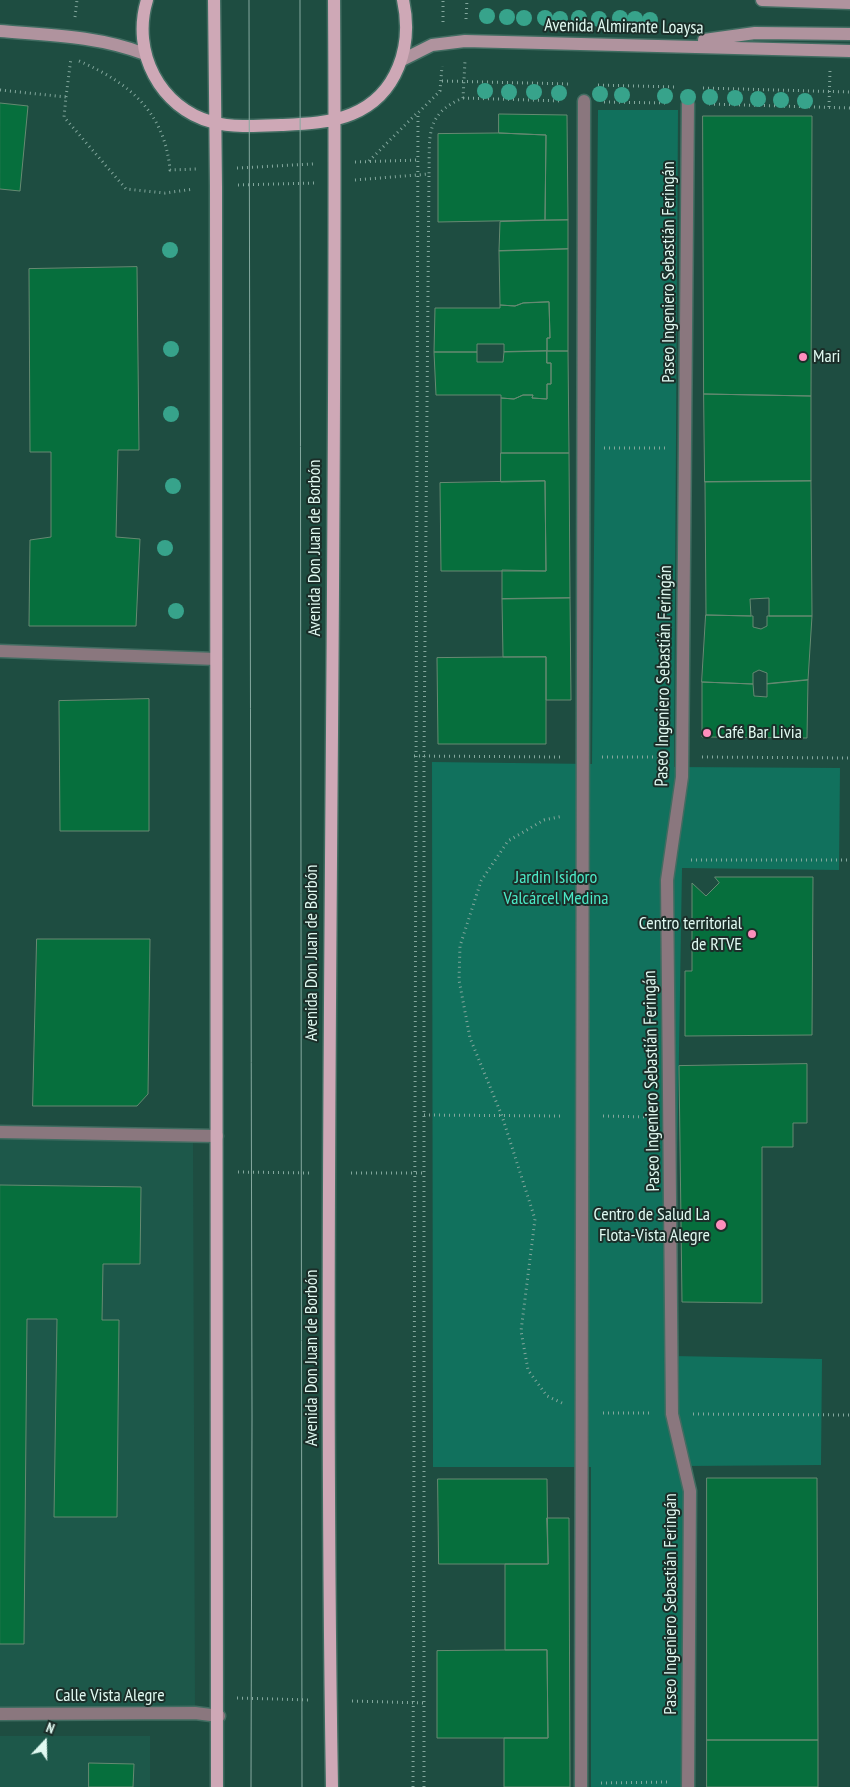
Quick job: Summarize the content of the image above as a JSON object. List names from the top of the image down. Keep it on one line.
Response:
{"streets":{"main road":["Avenida Almirante Loaysa","Avenida Don Juan de Borbón"],"street":["Paseo Ingeniero Sebastián Feringán","Calle Vista Alegre"]},"parks":["Jardin Isidoro Valcárcel Medina"],"places":["Mari","Café Bar Livia","Centro territorial de RTVE","Centro de Salud La Flota-Vista Alegre"],"north":"top"}
